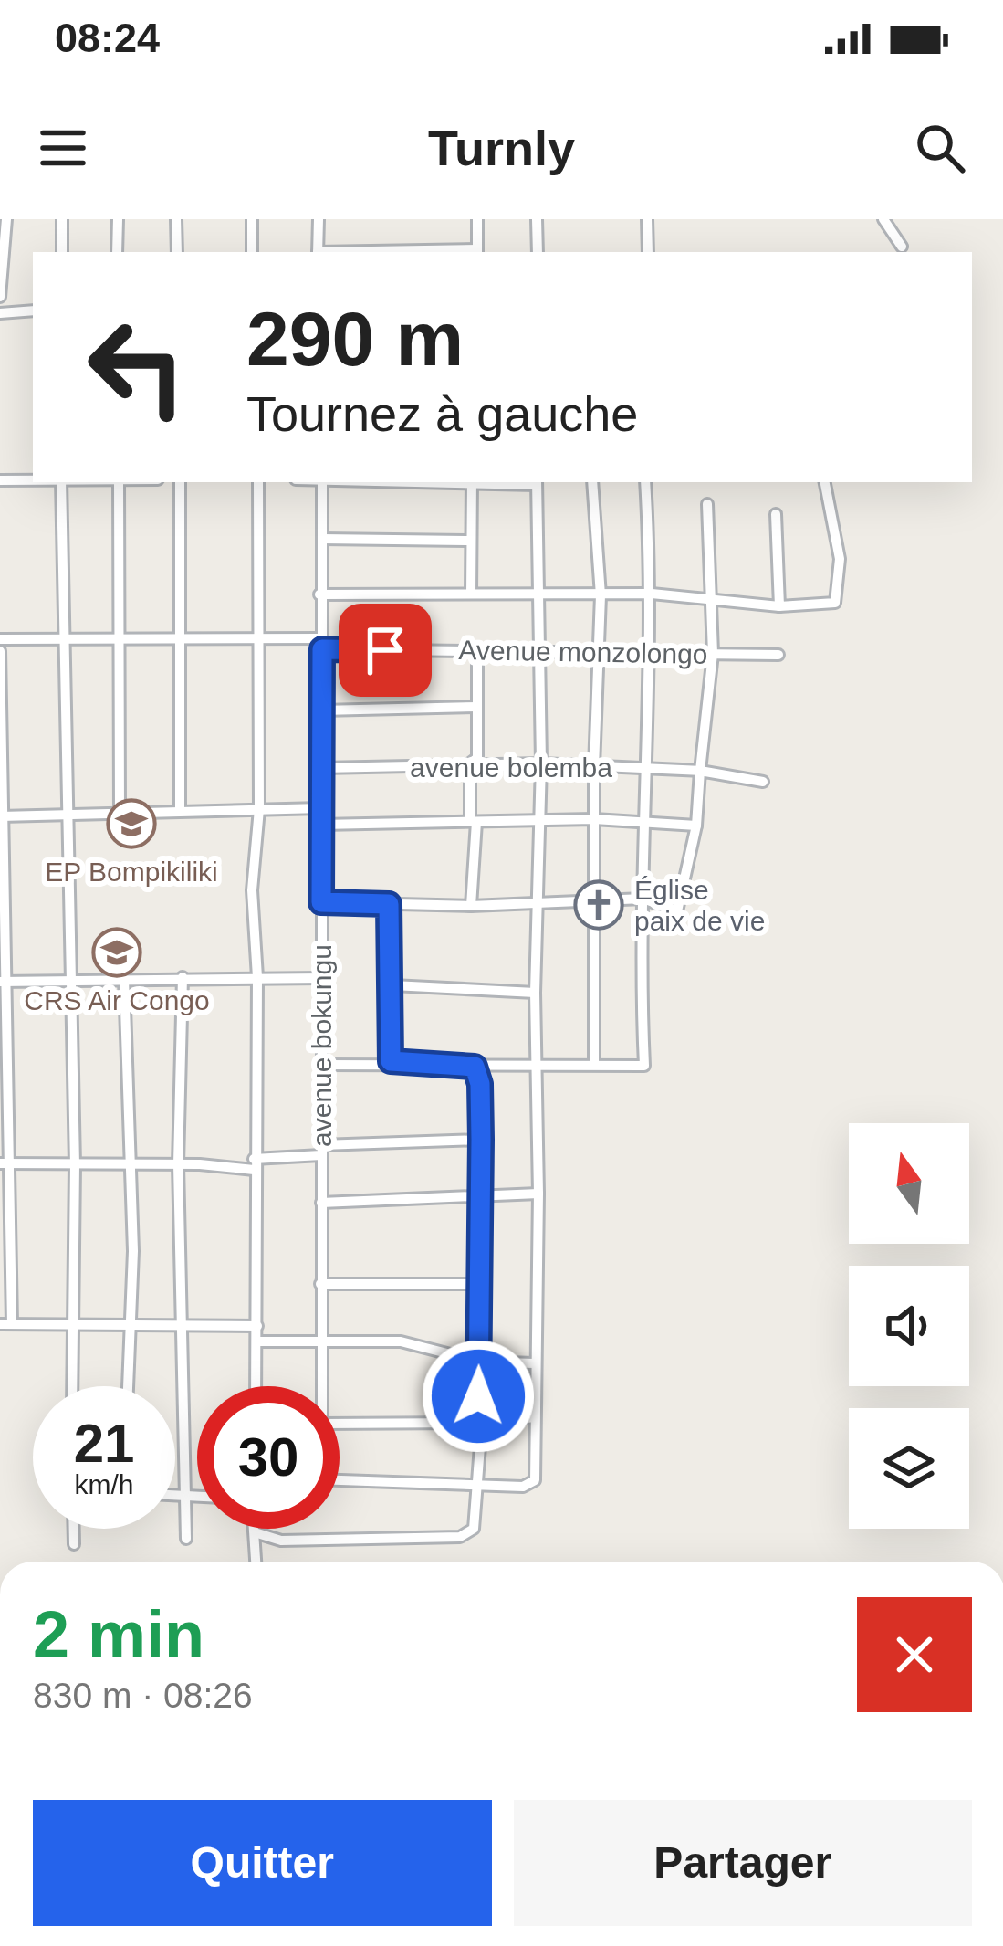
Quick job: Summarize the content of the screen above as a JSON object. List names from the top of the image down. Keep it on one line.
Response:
{"streets":{"street":["Avenue monzolongo","avenue bolemba","avenue bokungu"]},"crossings":[["Avenue monzolongo","avenue bokungu"],["avenue bolemba","avenue bokungu"]],"places":{"school or university":["EP Bompikiliki","CRS Air Congo"],"church":["Église paix de vie"]},"north":"top","page":{"status":"08:24","header":"Turnly","turn":["290 m","Tournez à gauche"],"speed":"21 km/h","limit":"30","heading":["2 min","830 m · 08:26"],"buttons":["Quitter","Partager"]}}
